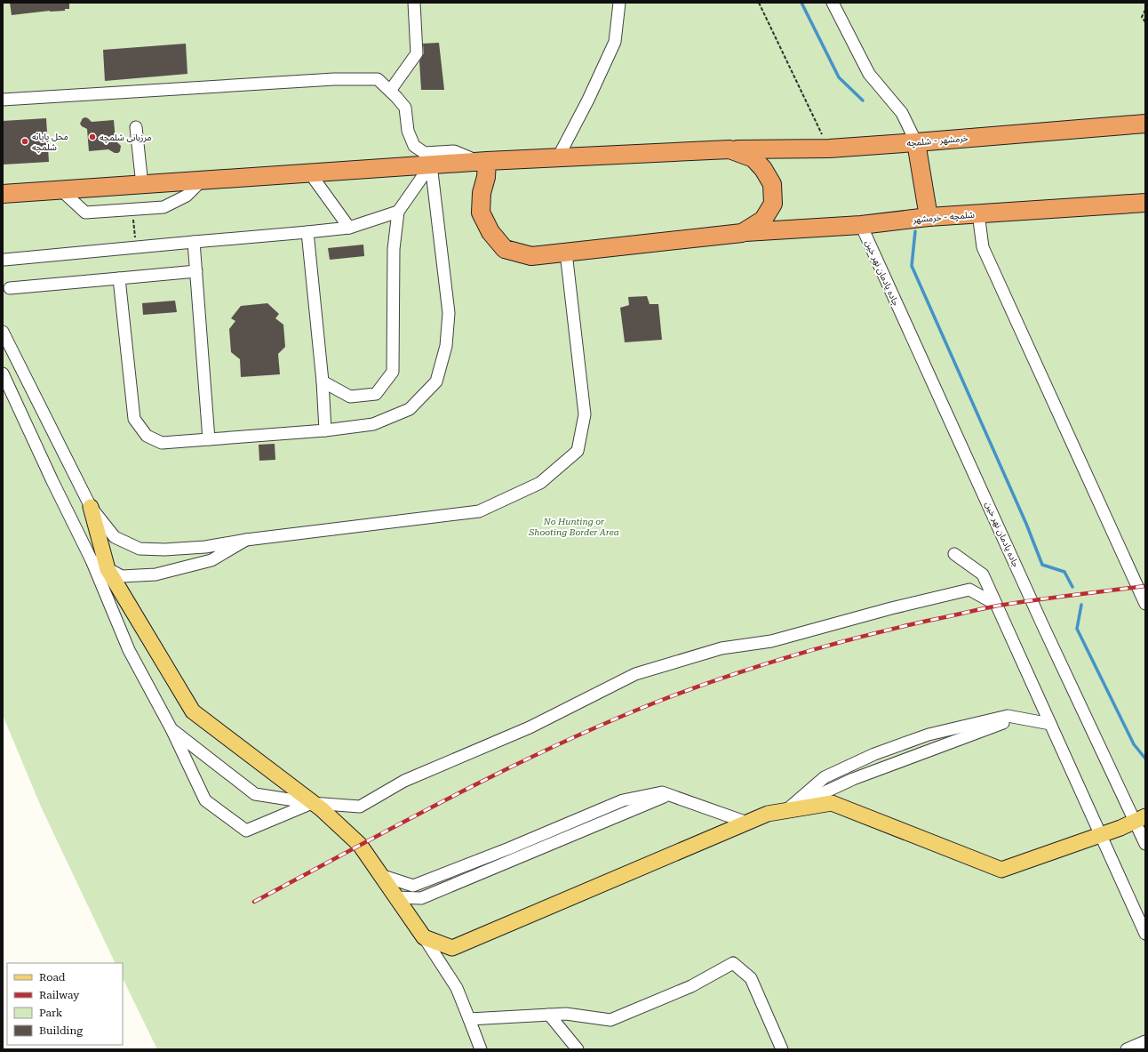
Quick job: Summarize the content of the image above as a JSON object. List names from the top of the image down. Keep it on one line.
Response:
{"streets":{"highway":["خرمشهر - شلمچه","شلمچه - خرمشهر"],"street":["جاده یادمان نهر خین"]},"crossings":[["خرمشهر - شلمچه","شلمچه - خرمشهر"],["شلمچه - خرمشهر","جاده یادمان نهر خین"]],"parks":["No Hunting or Shooting Border Area"],"places":["مرزبانی شلمچه","محل پایانه شلمچه"],"legend":["Road","Railway","Park","Building"]}
